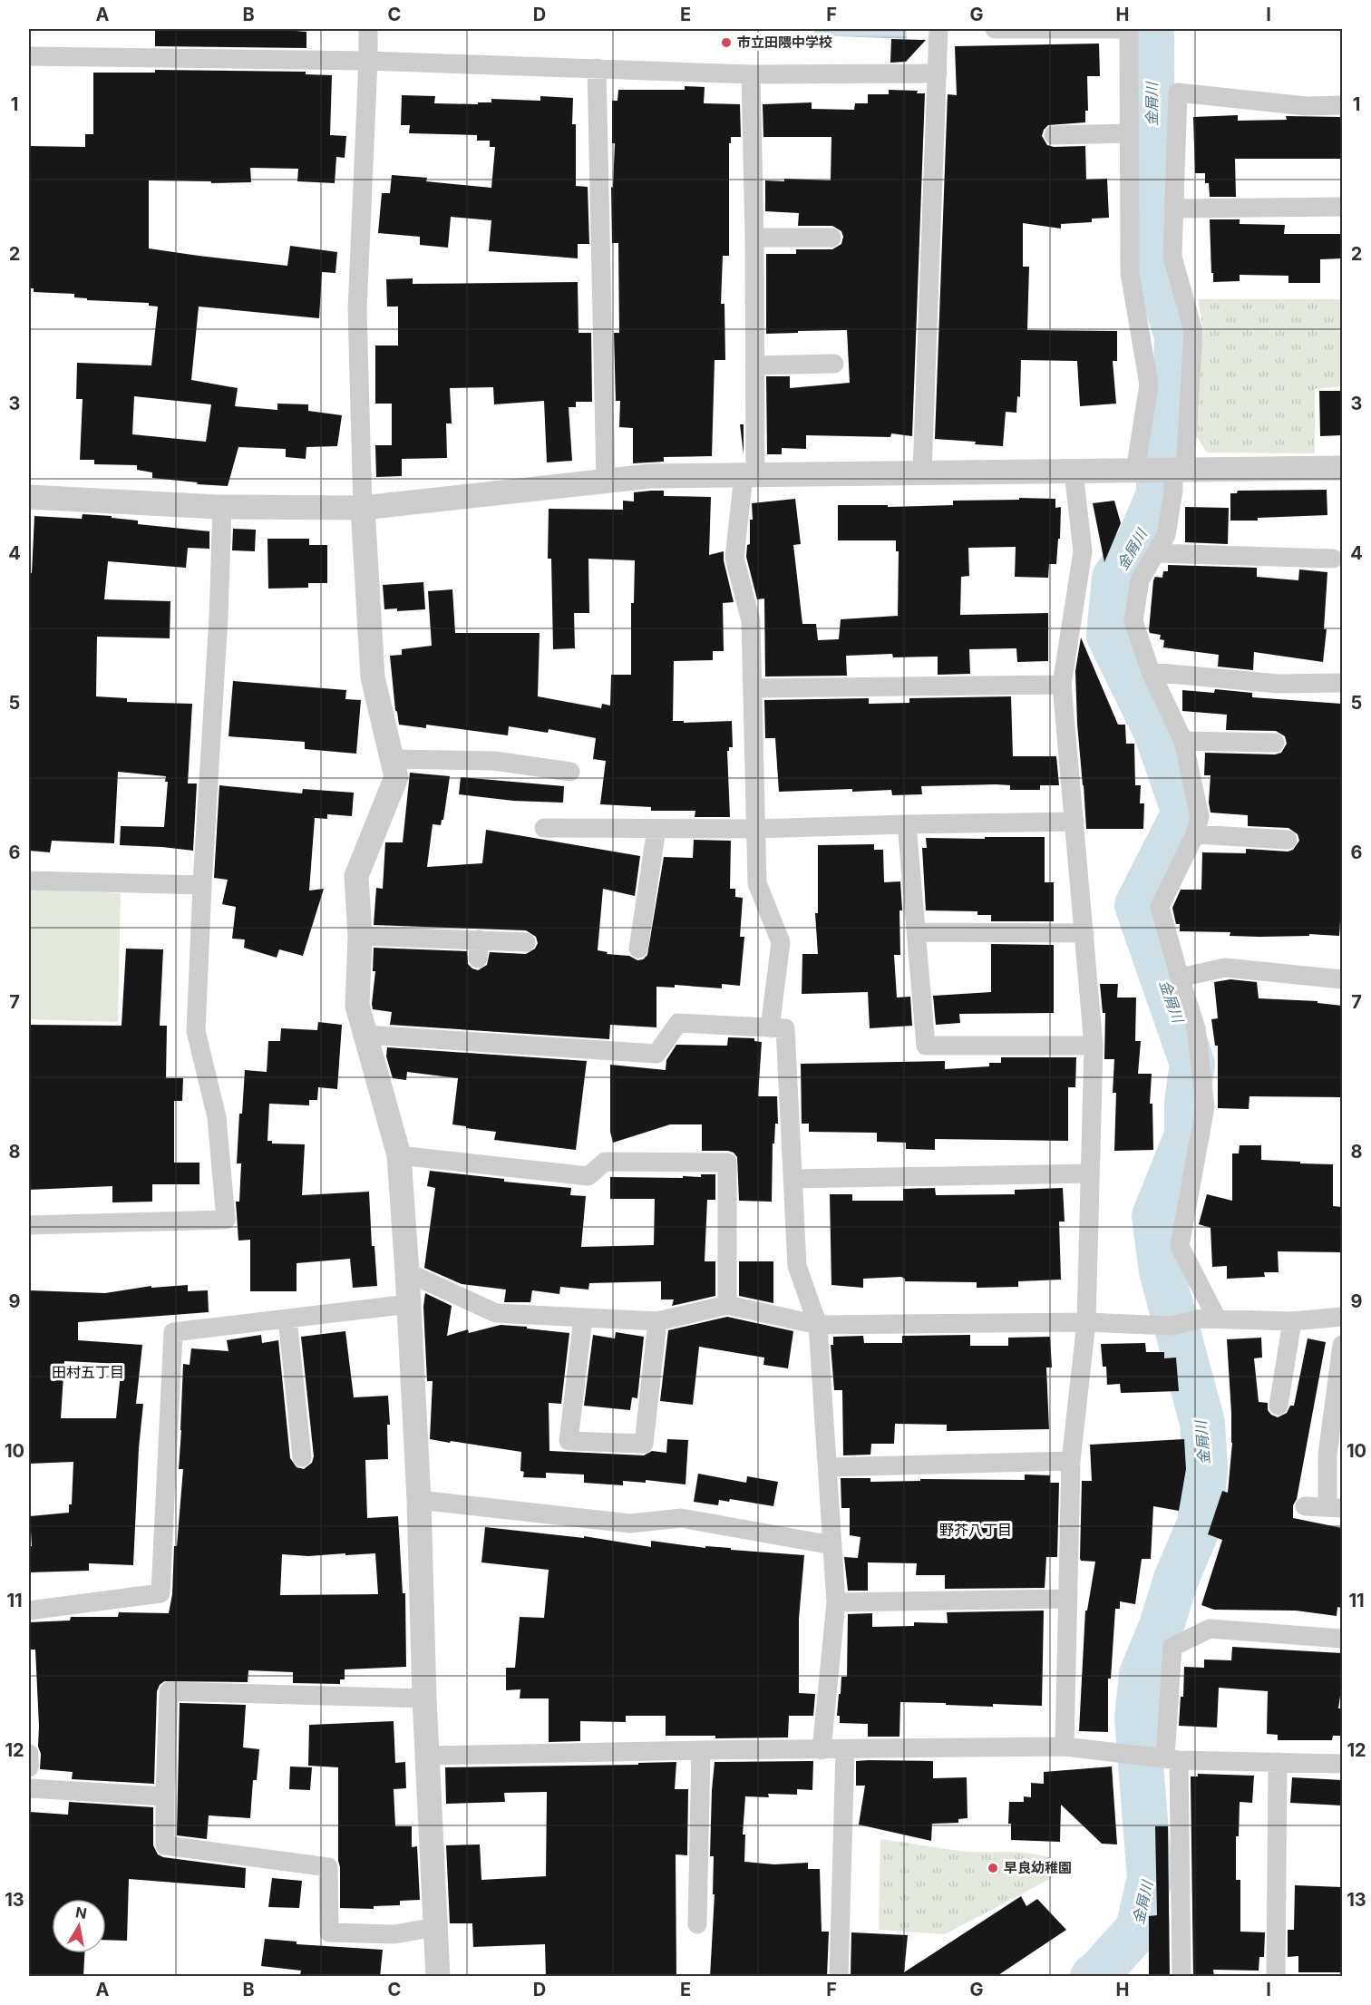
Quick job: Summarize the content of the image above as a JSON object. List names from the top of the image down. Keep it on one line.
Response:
{"districts":["田村五丁目","野芥八丁目"],"water":["金屑川"],"places":["市立田隈中学校","早良幼稚園"],"north":"top","grid":{"columns":["A","B","C","D","E","F","G","H","I"],"rows":["1","2","3","4","5","6","7","8","9","10","11","12","13"]}}
